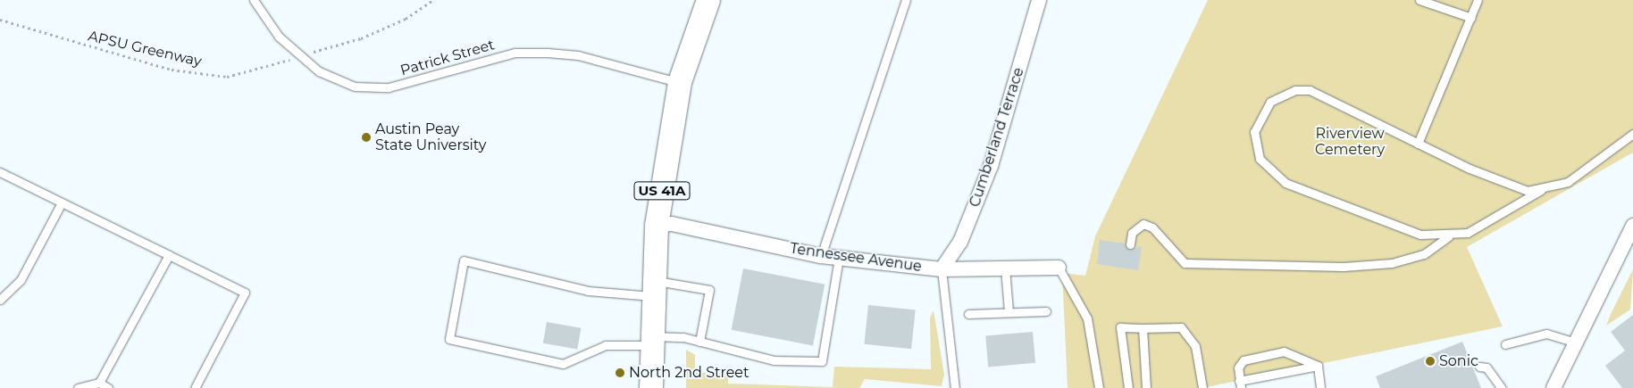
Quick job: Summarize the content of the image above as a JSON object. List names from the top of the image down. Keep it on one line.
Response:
{"streets":{"main road":["US 41A"],"street":["Cumberland Terrace","Tennessee Avenue"],"lane":["Patrick Street"],"path":["APSU Greenway"]},"crossings":[["APSU Greenway","Patrick Street"],["Patrick Street","US 41A"],["Cumberland Terrace","Tennessee Avenue"],["US 41A","Tennessee Avenue"]],"parks":["Riverview Cemetery"],"places":["Austin Peay State University","Sonic","North 2nd Street"]}
